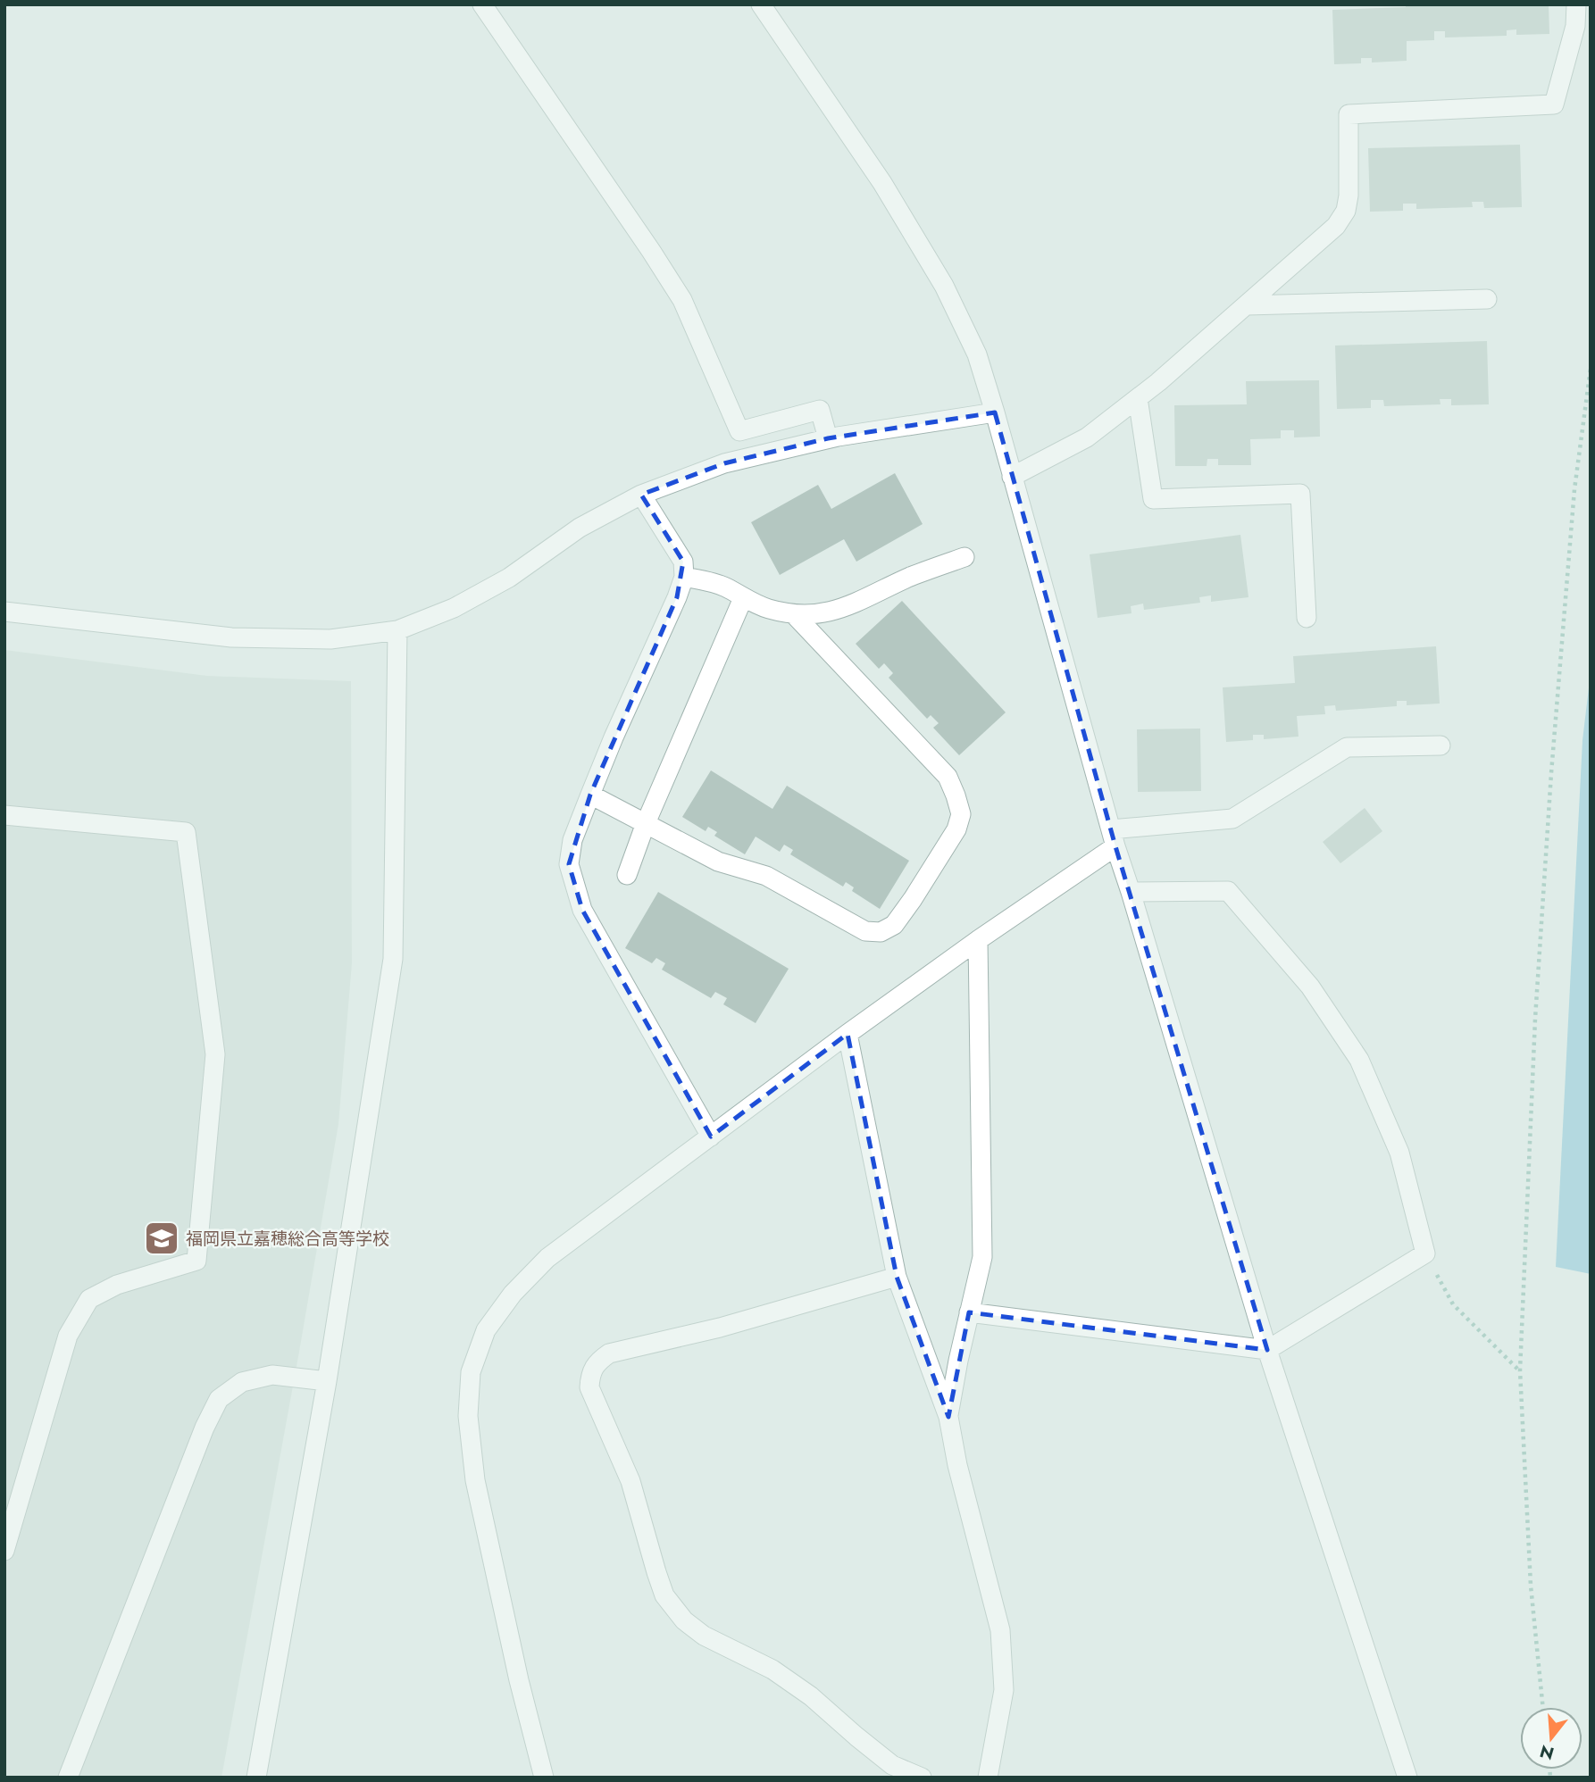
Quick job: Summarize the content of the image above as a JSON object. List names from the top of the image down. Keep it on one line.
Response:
{"places":{"school or university":["福岡県立嘉穂総合高等学校"]},"north":"bottom"}
